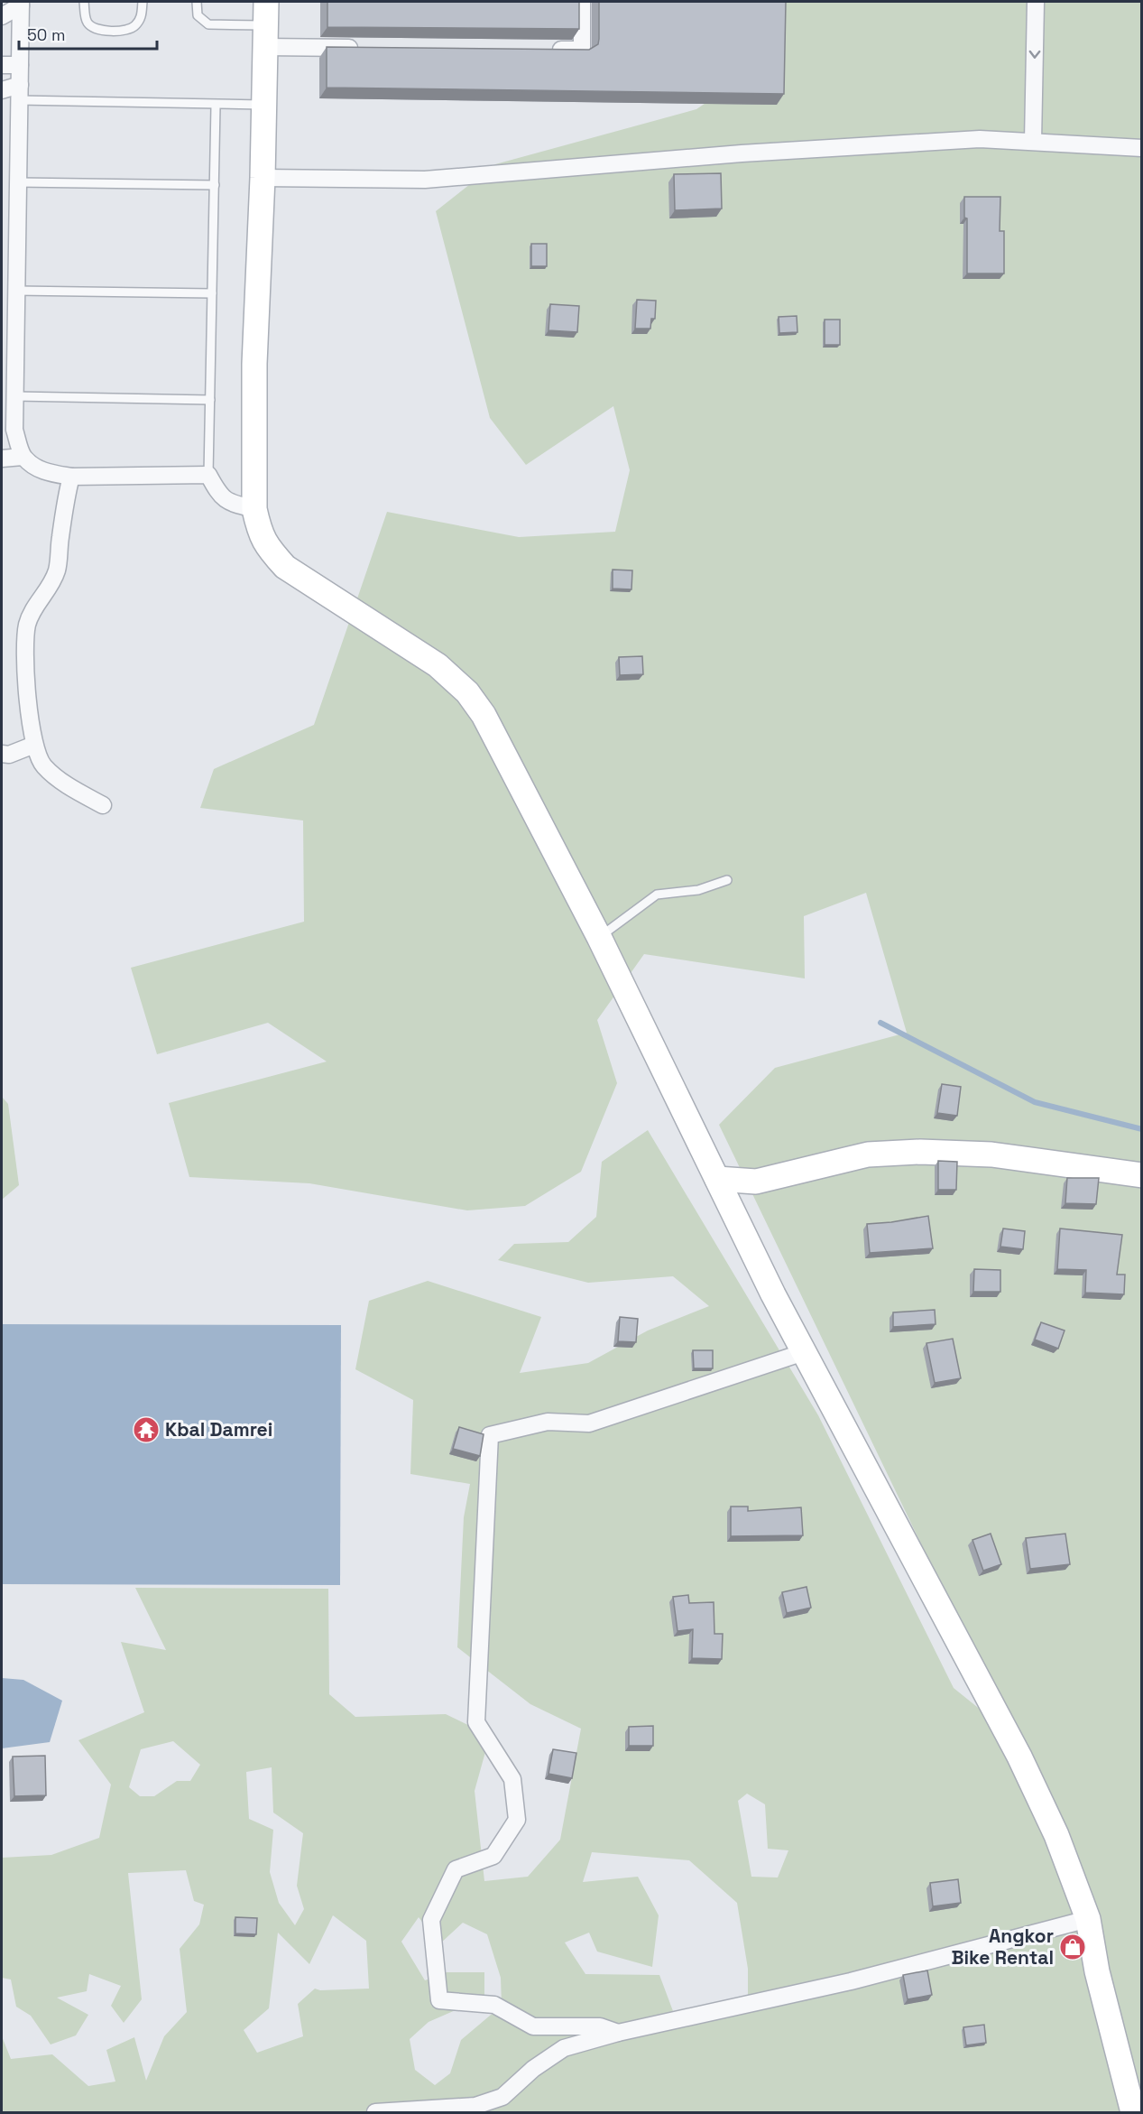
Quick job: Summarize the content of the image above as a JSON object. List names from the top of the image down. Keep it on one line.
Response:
{"places":{"temple":["Kbal Damrei"],"shop":["Angkor Bike Rental"]},"scale_bar":"50 m"}
